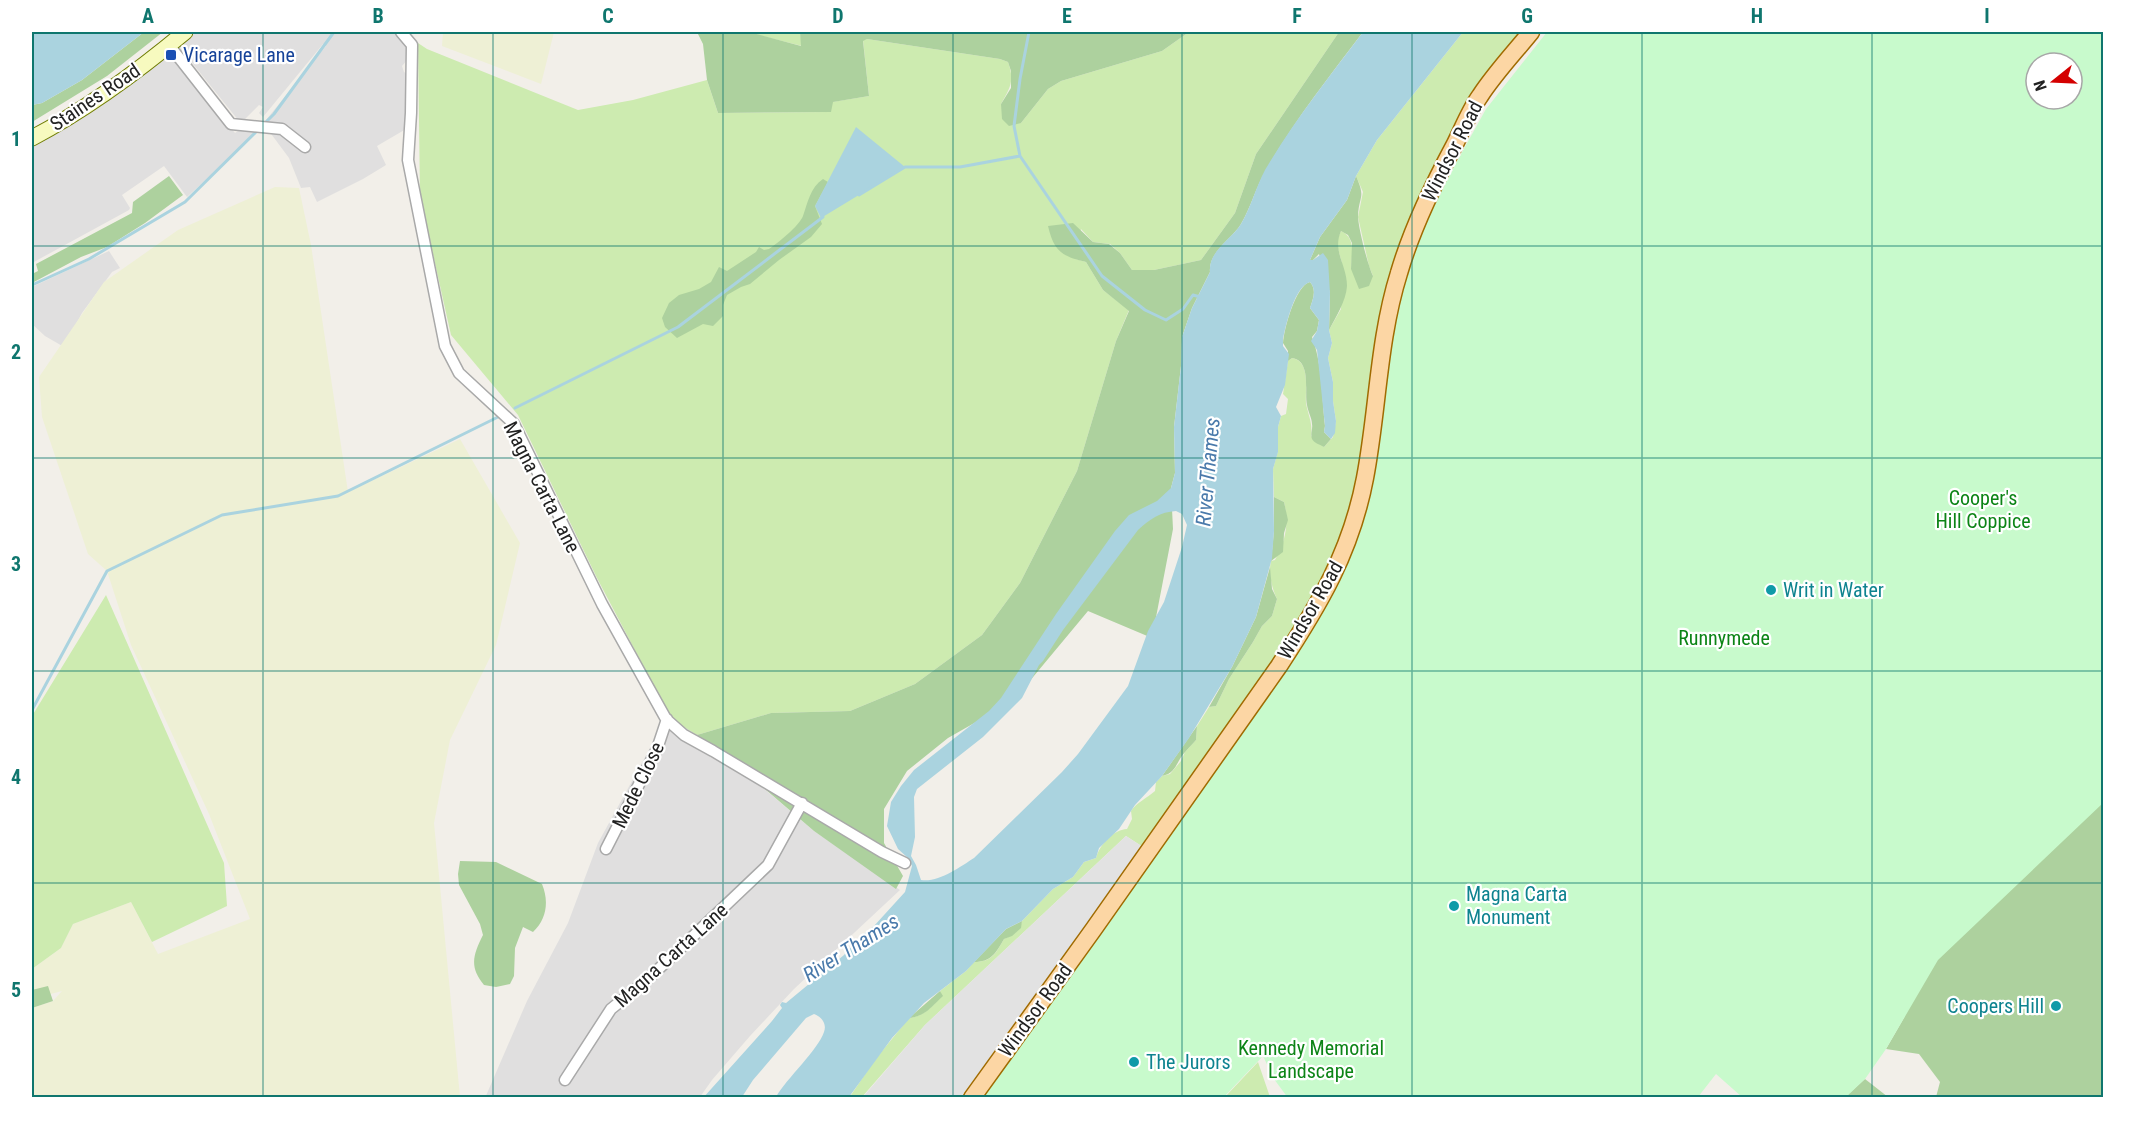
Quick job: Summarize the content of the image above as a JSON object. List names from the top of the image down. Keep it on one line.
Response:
{"streets":{"main road":["Staines Road","Windsor Road"],"street":["Magna Carta Lane","Mede Close"]},"crossings":[["Magna Carta Lane","Mede Close"]],"water":["River Thames"],"parks":["Cooper's Hill Coppice","Runnymede","Kennedy Memorial Landscape"],"places":{"transit":["Vicarage Lane"],"other":["Writ in Water","Magna Carta Monument","Coopers Hill","The Jurors"]},"north":"left","grid":{"columns":["A","B","C","D","E","F","G","H","I"],"rows":["1","2","3","4","5"]}}
